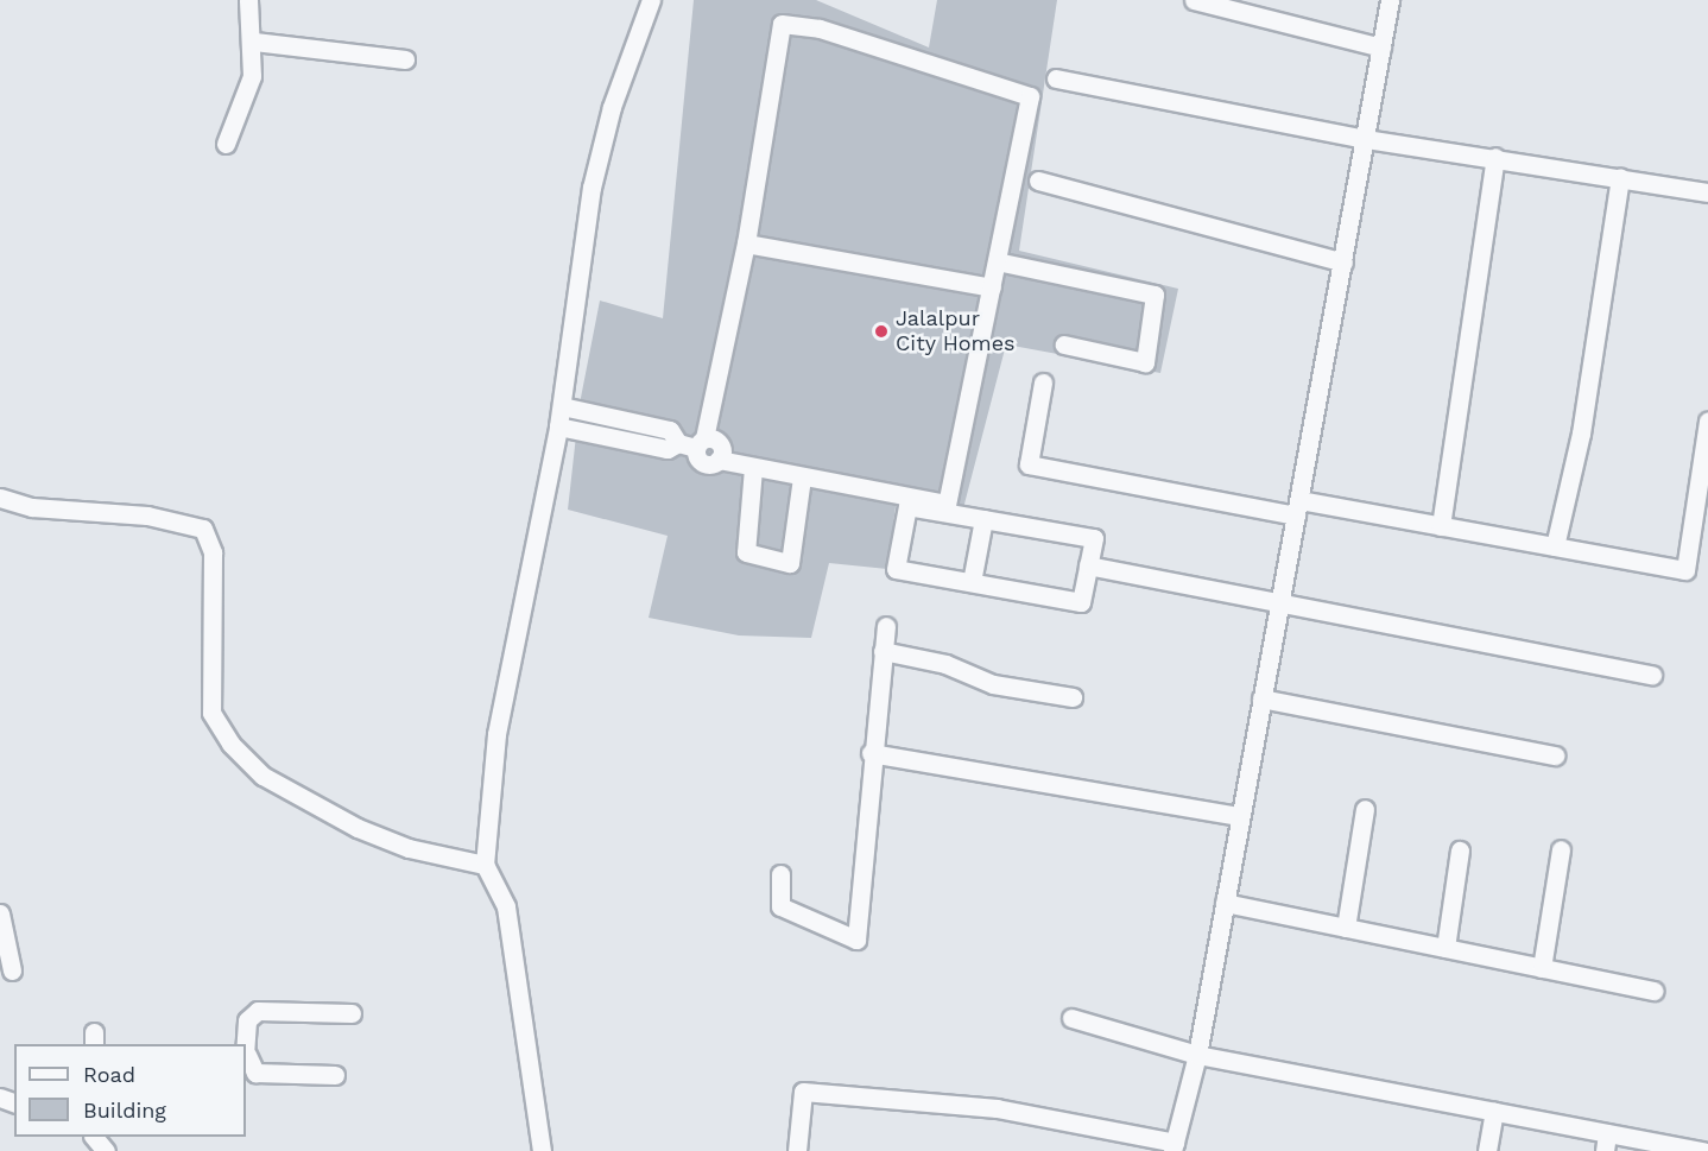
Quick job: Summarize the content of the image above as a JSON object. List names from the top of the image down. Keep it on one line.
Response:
{"places":["Jalalpur City Homes"],"legend":["Road","Building"]}
